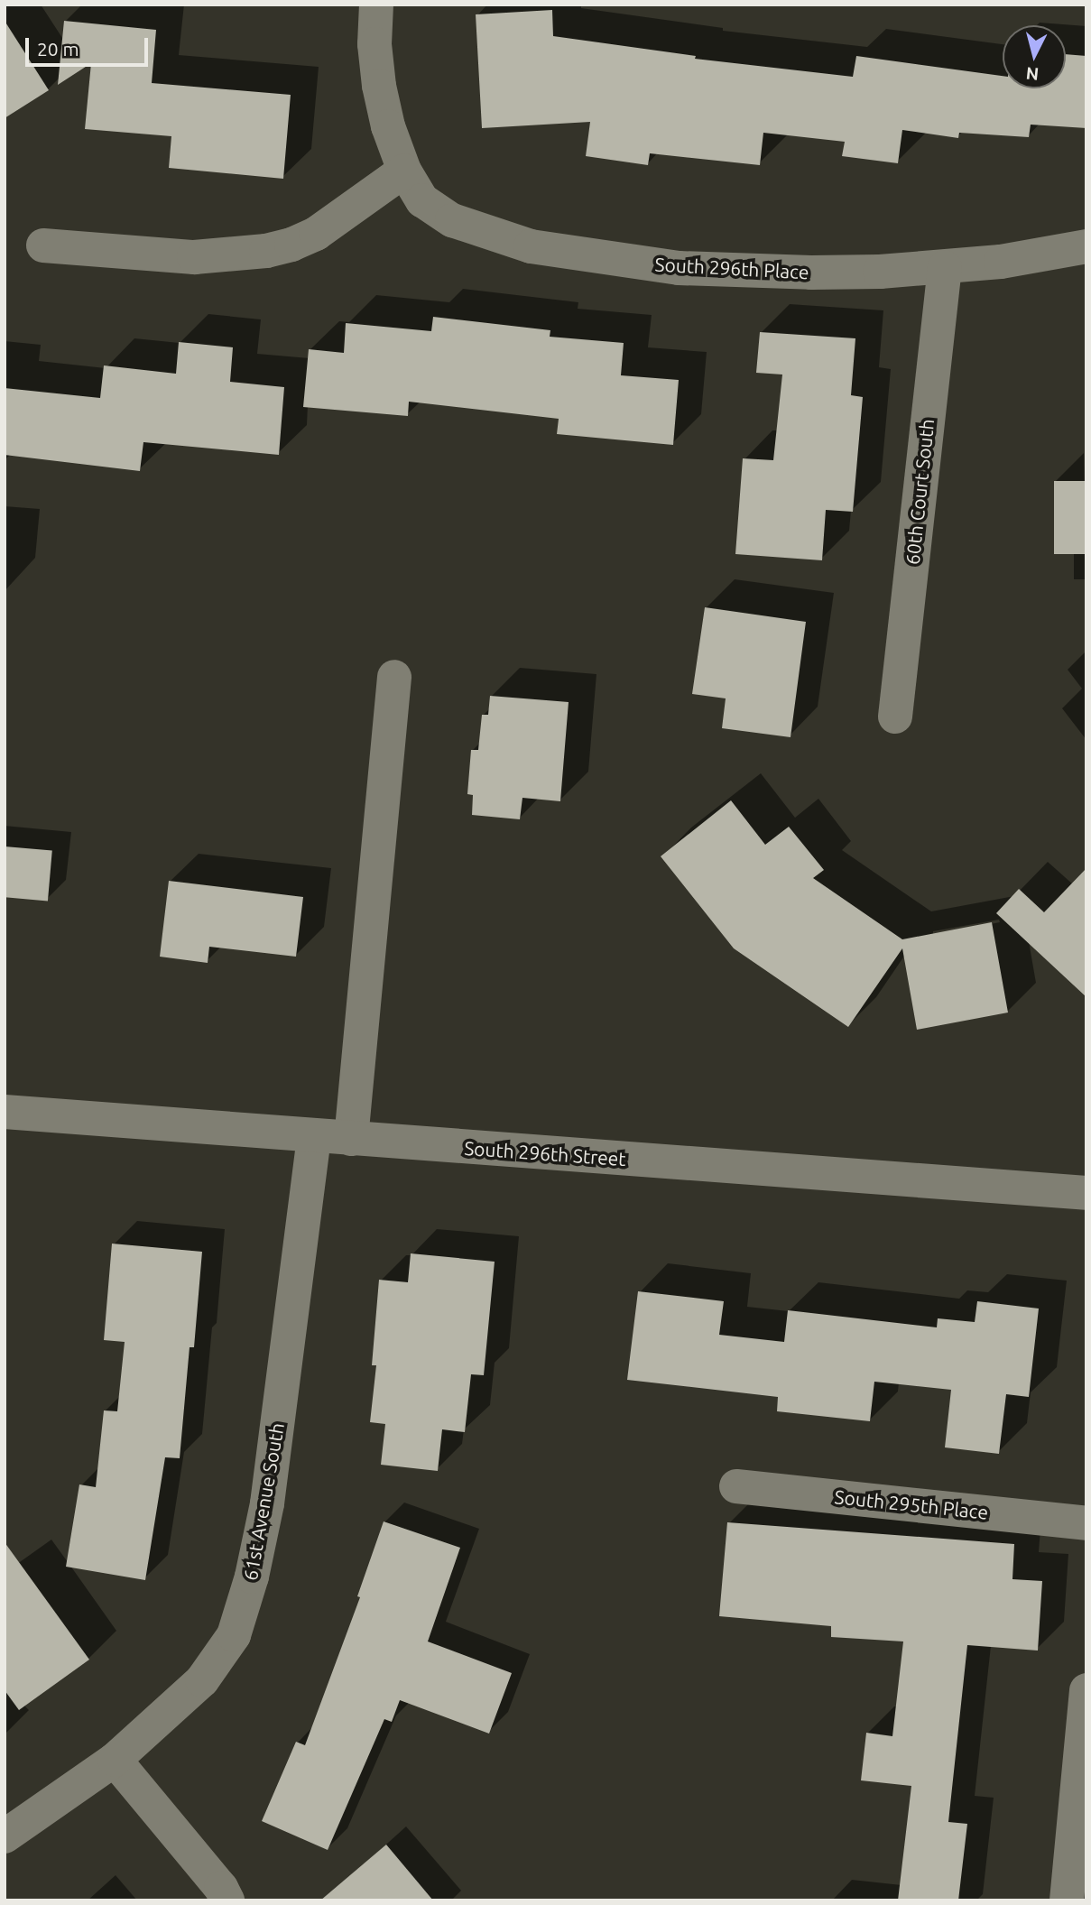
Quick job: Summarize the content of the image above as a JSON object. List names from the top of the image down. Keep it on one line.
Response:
{"streets":{"street":["South 296th Place","60th Court South","South 296th Street","61st Avenue South","South 295th Place"]},"crossings":[["South 296th Place","60th Court South"],["South 296th Street","61st Avenue South"]],"scale_bar":"20 m","north":"bottom"}
